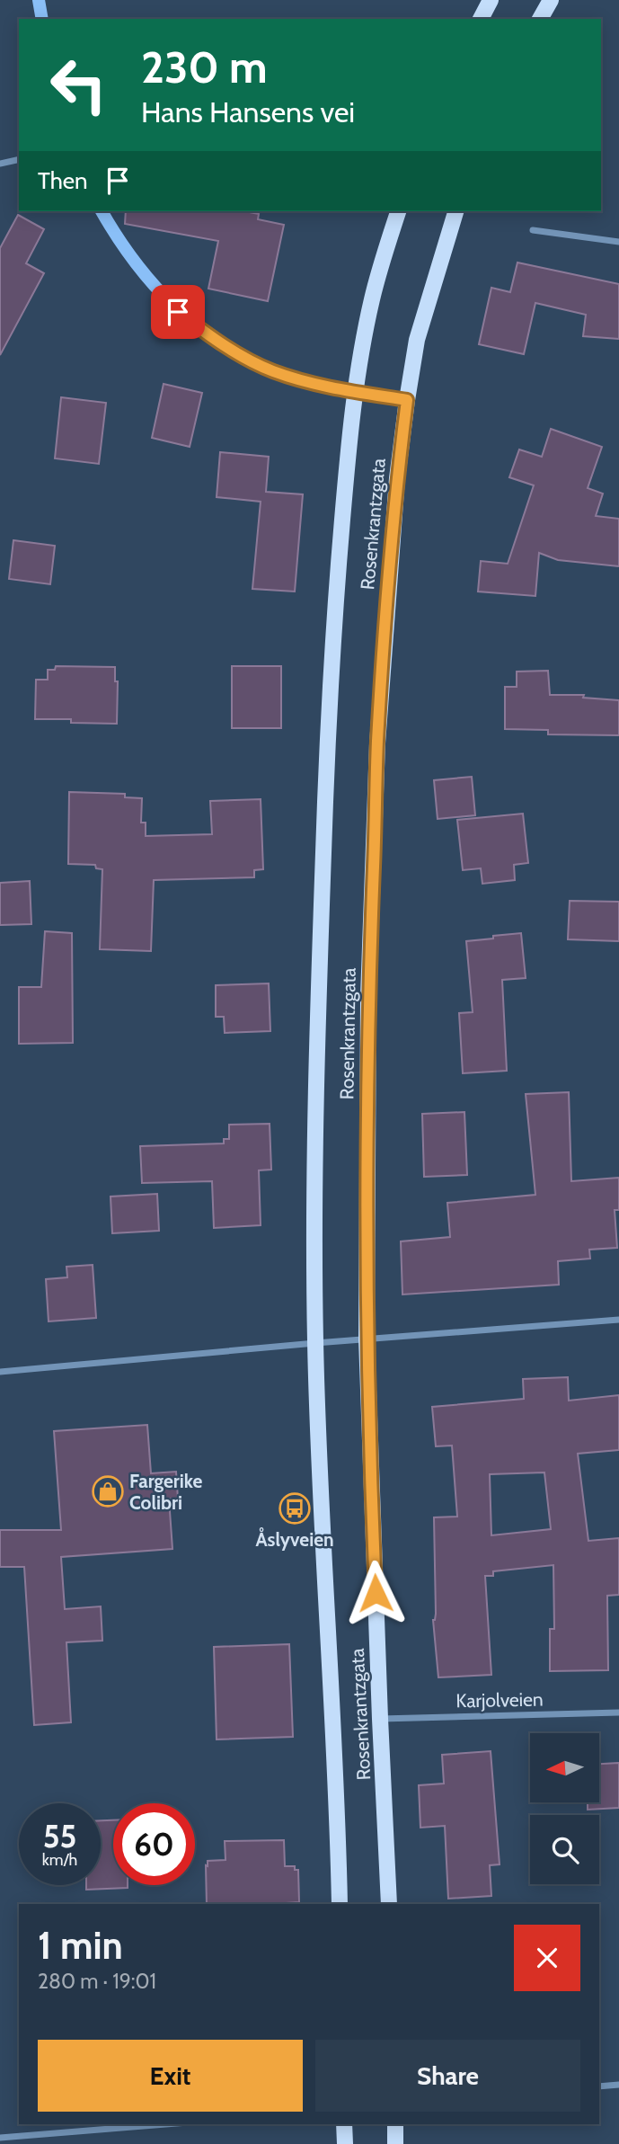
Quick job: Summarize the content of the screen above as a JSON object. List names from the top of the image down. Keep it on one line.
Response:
{"streets":{"main road":["Rosenkrantzgata"],"street":["Karjolveien"]},"crossings":[["Rosenkrantzgata","Karjolveien"]],"places":{"shop":["Fargerike Colibri"],"bus stop":["Åslyveien"]},"north":"left","page":{"turn":["230 m","Hans Hansens vei"],"then":"Then","speed":"55 km/h","limit":"60","heading":["1 min","280 m · 19:01"],"buttons":["Exit","Share"]}}
